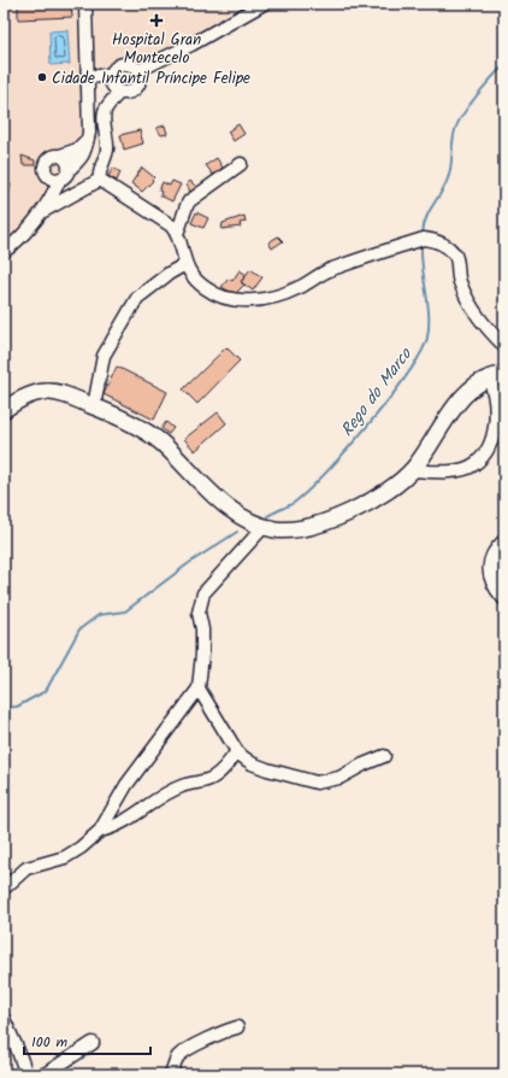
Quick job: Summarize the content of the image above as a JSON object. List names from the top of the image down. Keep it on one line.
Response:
{"water":["Rego do Marco"],"places":{"health":["Hospital Gran Montecelo"],"other":["Cidade Infantil Príncipe Felipe"]},"scale_bar":"100 m"}
